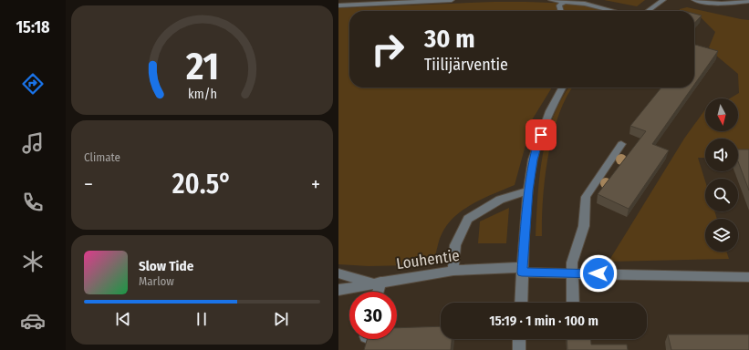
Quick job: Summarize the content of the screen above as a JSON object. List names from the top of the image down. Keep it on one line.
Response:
{"streets":{"street":["Louhentie"]},"north":"bottom","page":{"tabs":"15:18","turn":["30 m","Tiilijärventie"],"tile":"Climate","heat":["−","20.5°","+"],"song":["Slow Tide","Marlow"],"limit":"30","trip":"15:19 · 1 min · 100 m","gauge":["21","km/h"]}}
